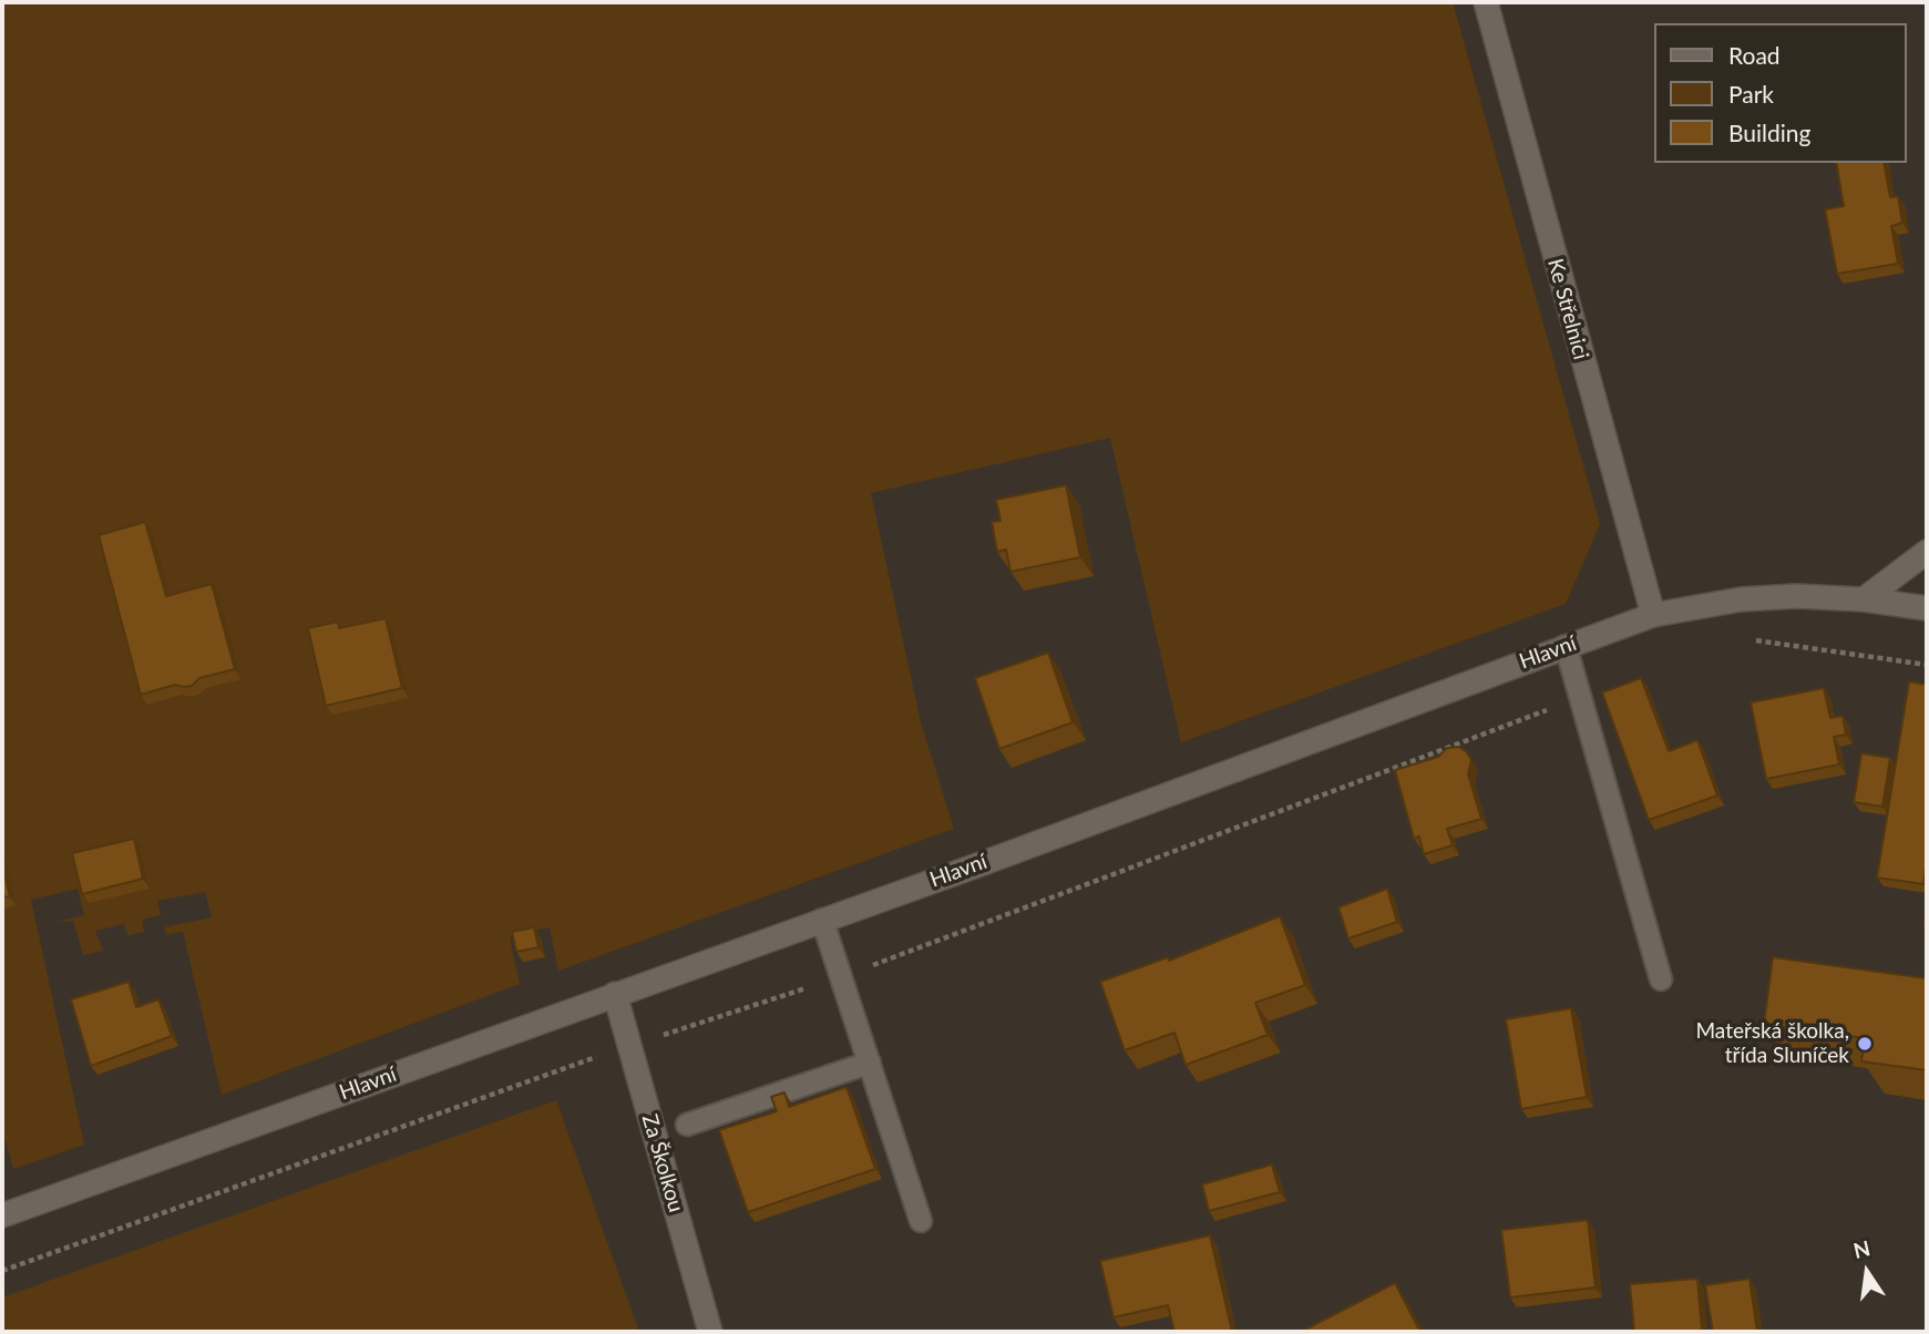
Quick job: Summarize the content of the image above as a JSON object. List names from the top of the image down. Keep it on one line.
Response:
{"streets":{"street":["Ke Střelnici","Hlavní","Za Školkou"]},"crossings":[["Ke Střelnici","Hlavní"],["Hlavní","Za Školkou"]],"places":["Mateřská školka, třída Sluníček"],"legend":["Road","Park","Building"],"north":"top"}
